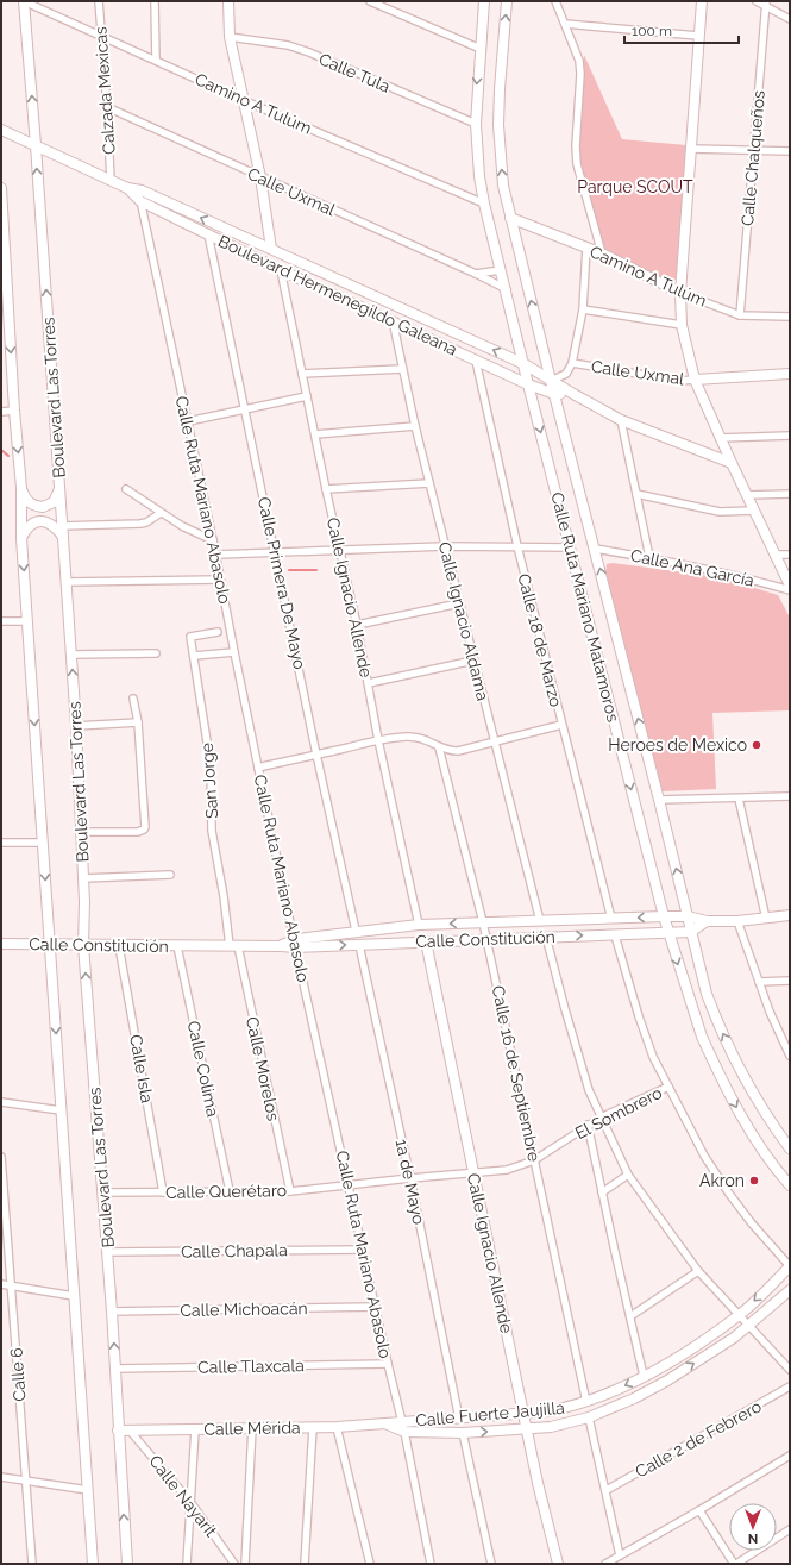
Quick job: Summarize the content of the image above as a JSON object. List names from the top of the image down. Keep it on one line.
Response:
{"streets":{"main road":["Camino A Tulúm","Calle Uxmal","Boulevard Hermenegildo Galeana","Boulevard Las Torres","Calle Ignacio Allende","Calle Ruta Mariano Matamoros","Calle Constitución","Calle Fuerte Jaujilla","Calle Mérida"],"street":["Calle Tula","Calzada Mexicas","Calle Chalqueños","Calle Ruta Mariano Abasolo","Calle Ana García","Calle Primera De Mayo","Calle Ignacio Aldama","Calle 18 de Marzo","San Jorge","Calle Isla","Calle Colima","Calle Morelos","Calle 16 de Septiembre","El Sombrero","1a de Mayo","Calle Querétaro","Calle Chapala","Calle Michoacán","Calle Tlaxcala","Calle 6","Calle 2 de Febrero","Calle Nayarit"]},"crossings":[["Calle Tula","Calle Ruta Mariano Matamoros"],["Calzada Mexicas","Camino A Tulúm"],["Calzada Mexicas","Calle Uxmal"],["Calzada Mexicas","Boulevard Hermenegildo Galeana"],["Camino A Tulúm","Calle Chalqueños"],["Camino A Tulúm","Boulevard Las Torres"],["Camino A Tulúm","Calle Ruta Mariano Matamoros"],["Calle Uxmal","Boulevard Hermenegildo Galeana"],["Calle Uxmal","Calle Ruta Mariano Matamoros"],["Boulevard Hermenegildo Galeana","Boulevard Las Torres"],["Boulevard Hermenegildo Galeana","Calle Ruta Mariano Abasolo"],["Boulevard Hermenegildo Galeana","Calle Primera De Mayo"],["Boulevard Hermenegildo Galeana","Calle Ignacio Allende"],["Boulevard Hermenegildo Galeana","Calle Ruta Mariano Matamoros"],["Boulevard Hermenegildo Galeana","Calle Ignacio Aldama"],["Boulevard Hermenegildo Galeana","Calle 18 de Marzo"],["Boulevard Las Torres","Calle Constitución"],["Boulevard Las Torres","Calle Querétaro"],["Boulevard Las Torres","Calle Chapala"],["Boulevard Las Torres","Calle Michoacán"],["Boulevard Las Torres","Calle Tlaxcala"],["Boulevard Las Torres","Calle Mérida"],["Calle Ruta Mariano Abasolo","Calle Constitución"],["Calle Ruta Mariano Abasolo","El Sombrero"],["Calle Ruta Mariano Abasolo","Calle Querétaro"],["Calle Ruta Mariano Abasolo","Calle Chapala"],["Calle Ruta Mariano Abasolo","Calle Michoacán"],["Calle Ruta Mariano Abasolo","Calle Tlaxcala"],["Calle Ruta Mariano Abasolo","Calle Fuerte Jaujilla"],["Calle Ruta Mariano Abasolo","Calle Mérida"],["Calle Ana García","Calle Ruta Mariano Matamoros"],["Calle Primera De Mayo","Calle Constitución"],["Calle Ignacio Allende","Calle Constitución"],["Calle Ignacio Allende","El Sombrero"],["Calle Ignacio Allende","Calle Fuerte Jaujilla"],["Calle Ruta Mariano Matamoros","Calle Constitución"],["Calle Ignacio Aldama","Calle Constitución"],["Calle 18 de Marzo","Calle Constitución"],["San Jorge","Calle Constitución"],["San Jorge","Calle Morelos"],["Calle Constitución","Calle Isla"],["Calle Constitución","Calle Colima"],["Calle Constitución","Calle Morelos"],["Calle Constitución","Calle 16 de Septiembre"],["Calle Constitución","1a de Mayo"],["Calle Isla","Calle Querétaro"],["Calle Colima","Calle Querétaro"],["Calle Morelos","Calle Querétaro"],["Calle 16 de Septiembre","El Sombrero"],["Calle 16 de Septiembre","Calle Fuerte Jaujilla"],["El Sombrero","1a de Mayo"],["El Sombrero","Calle Querétaro"],["1a de Mayo","Calle Fuerte Jaujilla"],["Calle Fuerte Jaujilla","Calle Mérida"],["Calle Mérida","Calle Nayarit"]],"parks":["Parque SCOUT"],"places":["Heroes de Mexico","Akron"],"scale_bar":"100 m","north":"bottom"}
